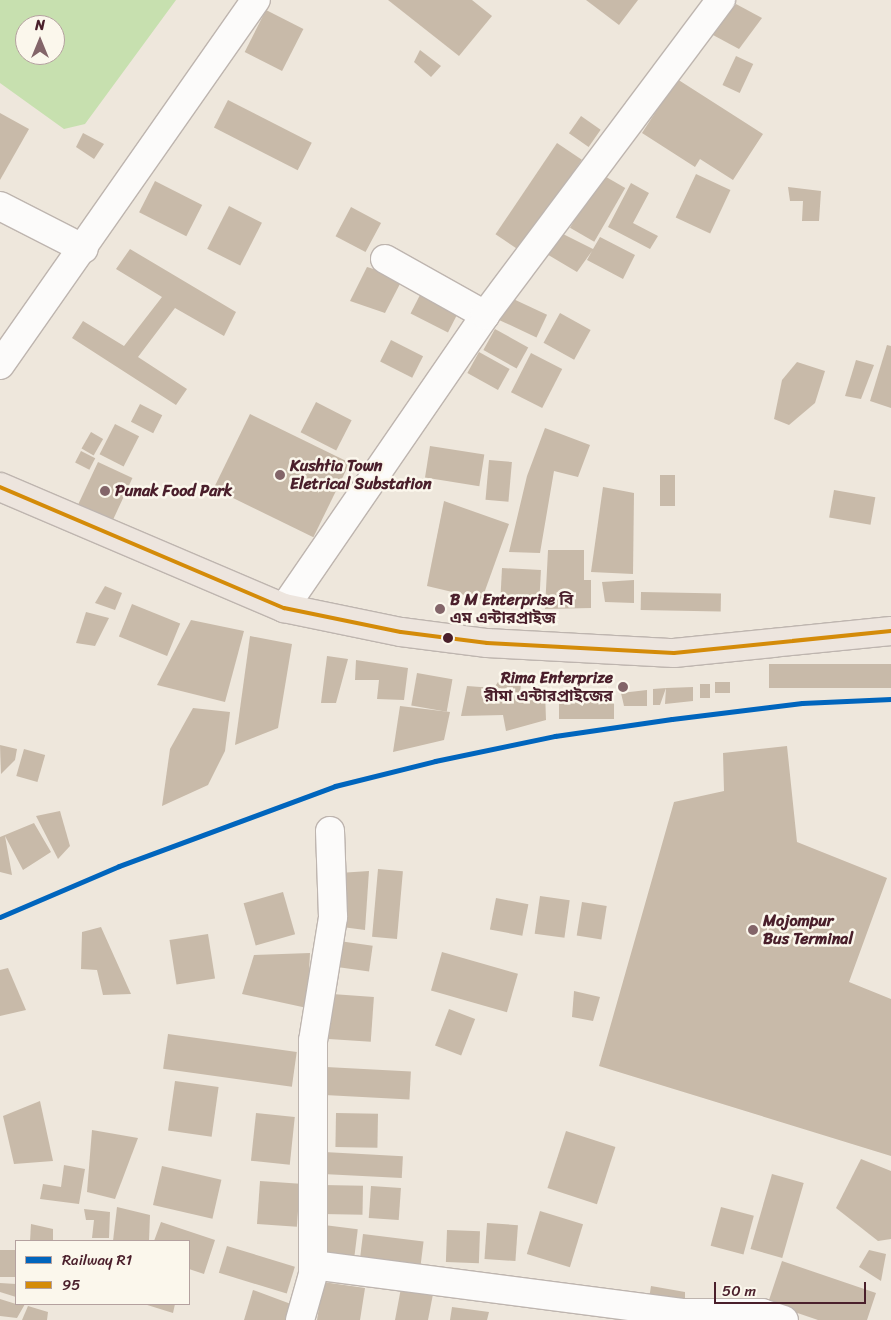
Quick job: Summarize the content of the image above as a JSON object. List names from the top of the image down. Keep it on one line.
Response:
{"places":["Kushtia Town Eletrical Substation","Punak Food Park","B M Enterprise বি এম এন্টারপ্রাইজ","Rima Enterprize রীমা এন্টারপ্রাইজের","Mojompur Bus Terminal"],"lines":["transit line 95","rail line R1"],"legend":["Railway R1","95"],"scale_bar":"50 m","north":"top"}
